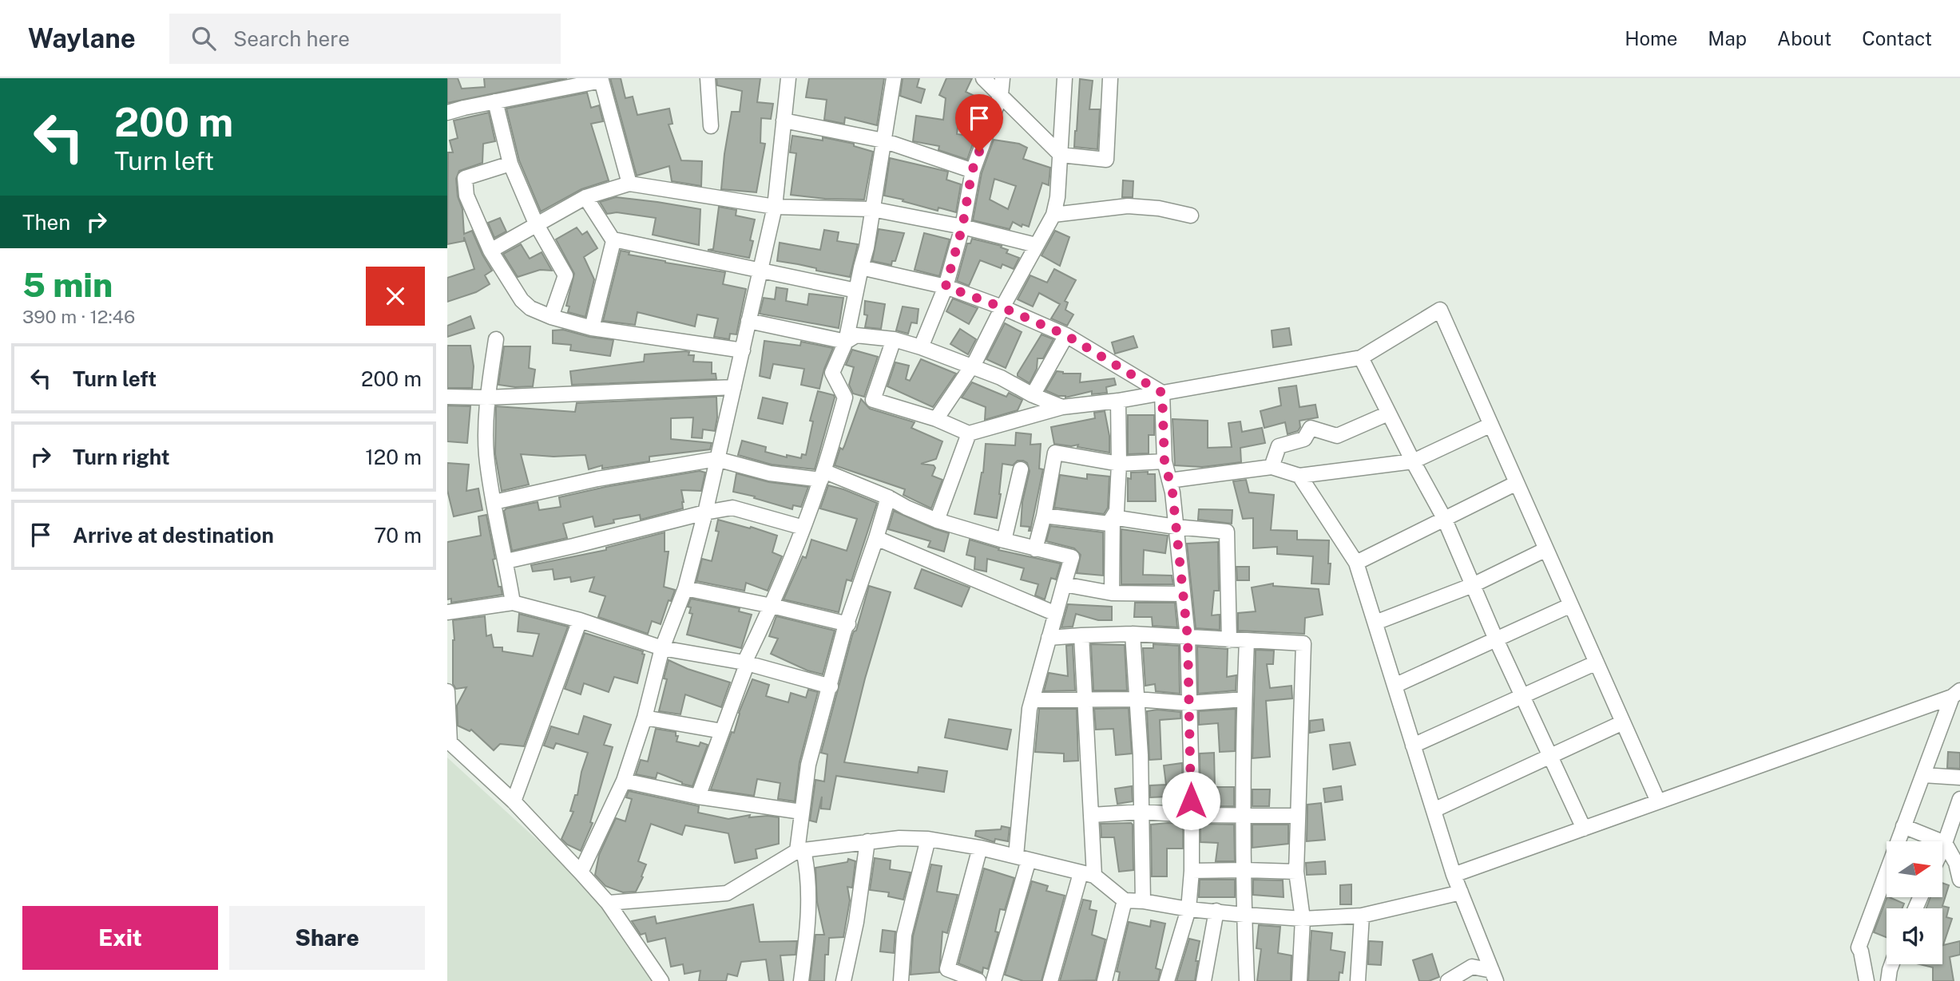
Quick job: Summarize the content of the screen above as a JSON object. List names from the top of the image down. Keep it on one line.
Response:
{"north":"right","page":{"header":"Waylane","search":"Search here","nav":["Home","Map","About","Contact"],"turn":["200 m","Turn left"],"then":"Then","heading":["5 min","390 m · 12:46"],"list":[{"name":"Turn left","value":"200 m"},{"name":"Turn right","value":"120 m"},{"name":"Arrive at destination","value":"70 m"}],"buttons":["Exit","Share"]}}
